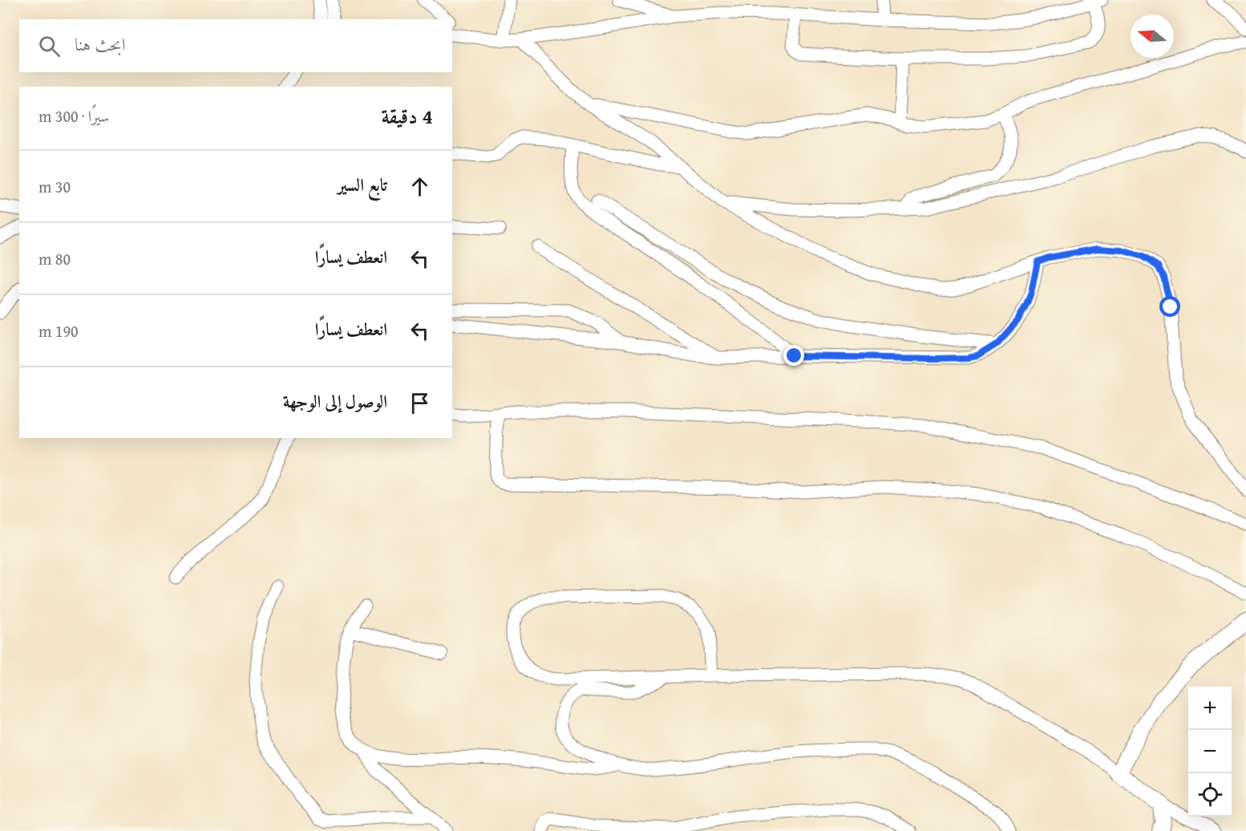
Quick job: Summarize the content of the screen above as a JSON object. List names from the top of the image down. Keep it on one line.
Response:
{"north":"left","page":{"search":"ابحث هنا","heading":["4 دقيقة","سيرًا · 300 m"],"list":[["تابع السير","30 m"],["انعطف يسارًا","80 m"],["انعطف يسارًا","190 m"],"الوصول إلى الوجهة"],"map_buttons":["+","−"]}}
